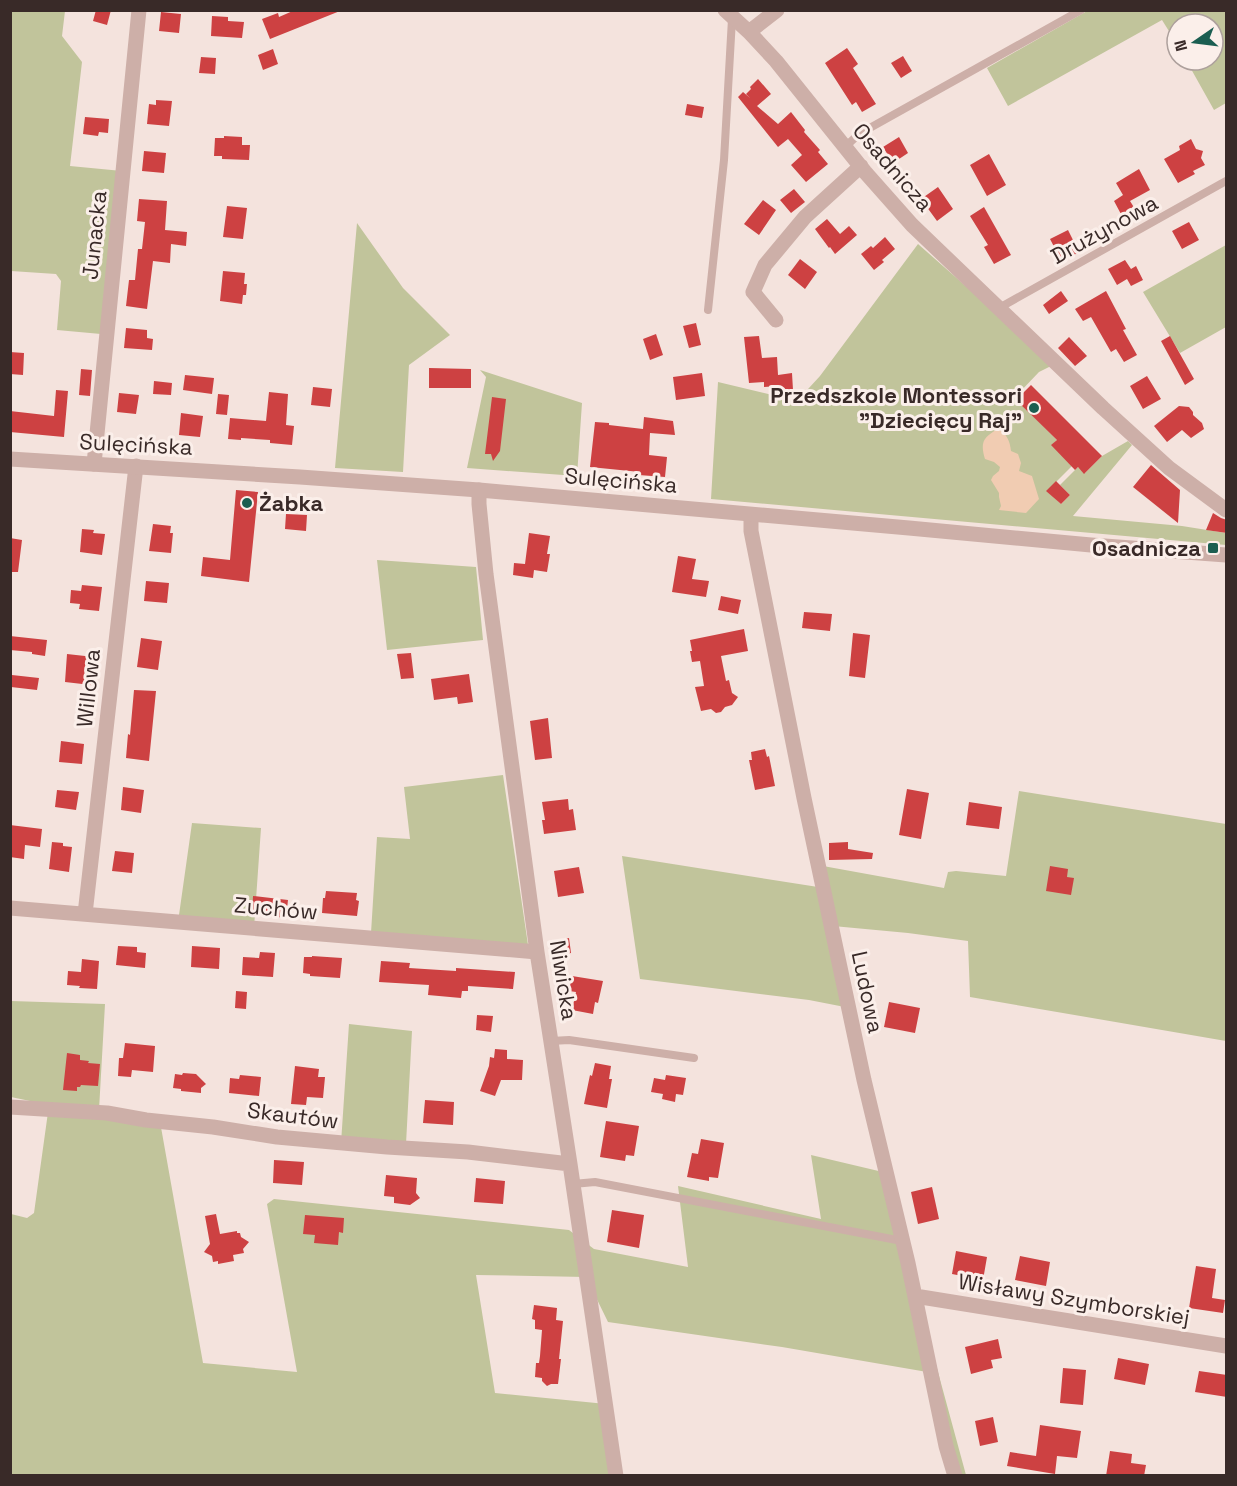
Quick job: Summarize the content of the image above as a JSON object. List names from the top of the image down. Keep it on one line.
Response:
{"streets":{"street":["Osadnicza","Junacka","Sulęcińska","Willowa","Zuchów","Niwicka","Ludowa","Skautów","Wisławy Szymborskiej"],"lane":["Drużynowa"]},"crossings":[["Osadnicza","Drużynowa"],["Junacka","Sulęcińska"],["Sulęcińska","Willowa"],["Sulęcińska","Niwicka"],["Sulęcińska","Ludowa"],["Willowa","Zuchów"],["Zuchów","Niwicka"],["Niwicka","Skautów"],["Ludowa","Wisławy Szymborskiej"]],"places":{"other":["Przedszkole Montessori \"Dziecięcy Raj\"","Żabka"],"transit":["Osadnicza"]},"north":"left"}
